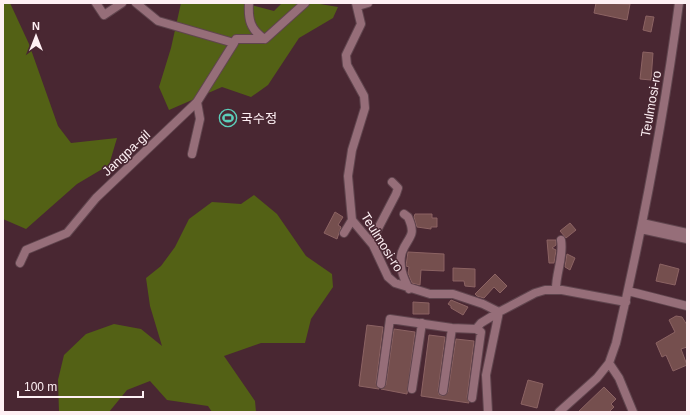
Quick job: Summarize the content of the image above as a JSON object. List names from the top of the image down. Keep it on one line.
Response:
{"streets":{"street":["Teulmosi-ro","Jangpa-gil"]},"places":{"sports":["국수정"]},"scale_bar":"100 m","north":"top"}
